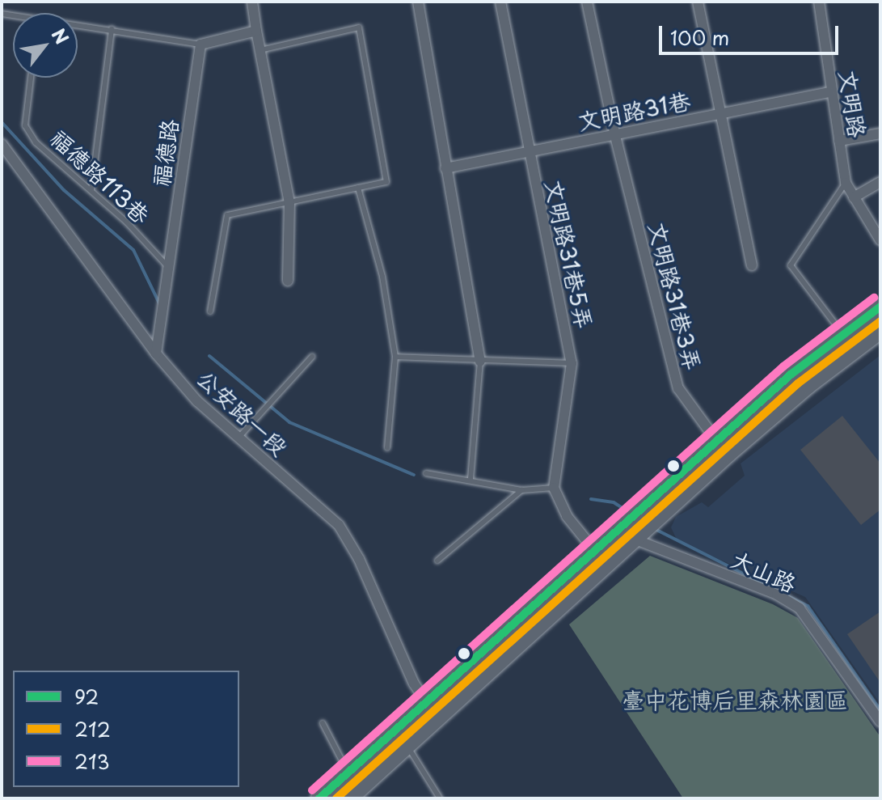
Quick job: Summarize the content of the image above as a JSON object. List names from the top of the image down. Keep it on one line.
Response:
{"streets":{"street":["文明路","文明路31巷","福德路","文明路31巷5弄","文明路31巷3弄","公安路一段","大山路"],"lane":["福德路113巷"]},"crossings":[["文明路","文明路31巷"],["文明路31巷","文明路31巷5弄"],["文明路31巷","文明路31巷3弄"],["福德路","福德路113巷"],["福德路","公安路一段"]],"parks":["臺中花博后里森林園區"],"lines":["transit line 213","transit line 92","transit line 212"],"legend":["92","212","213"],"scale_bar":"100 m","north":"top right"}
